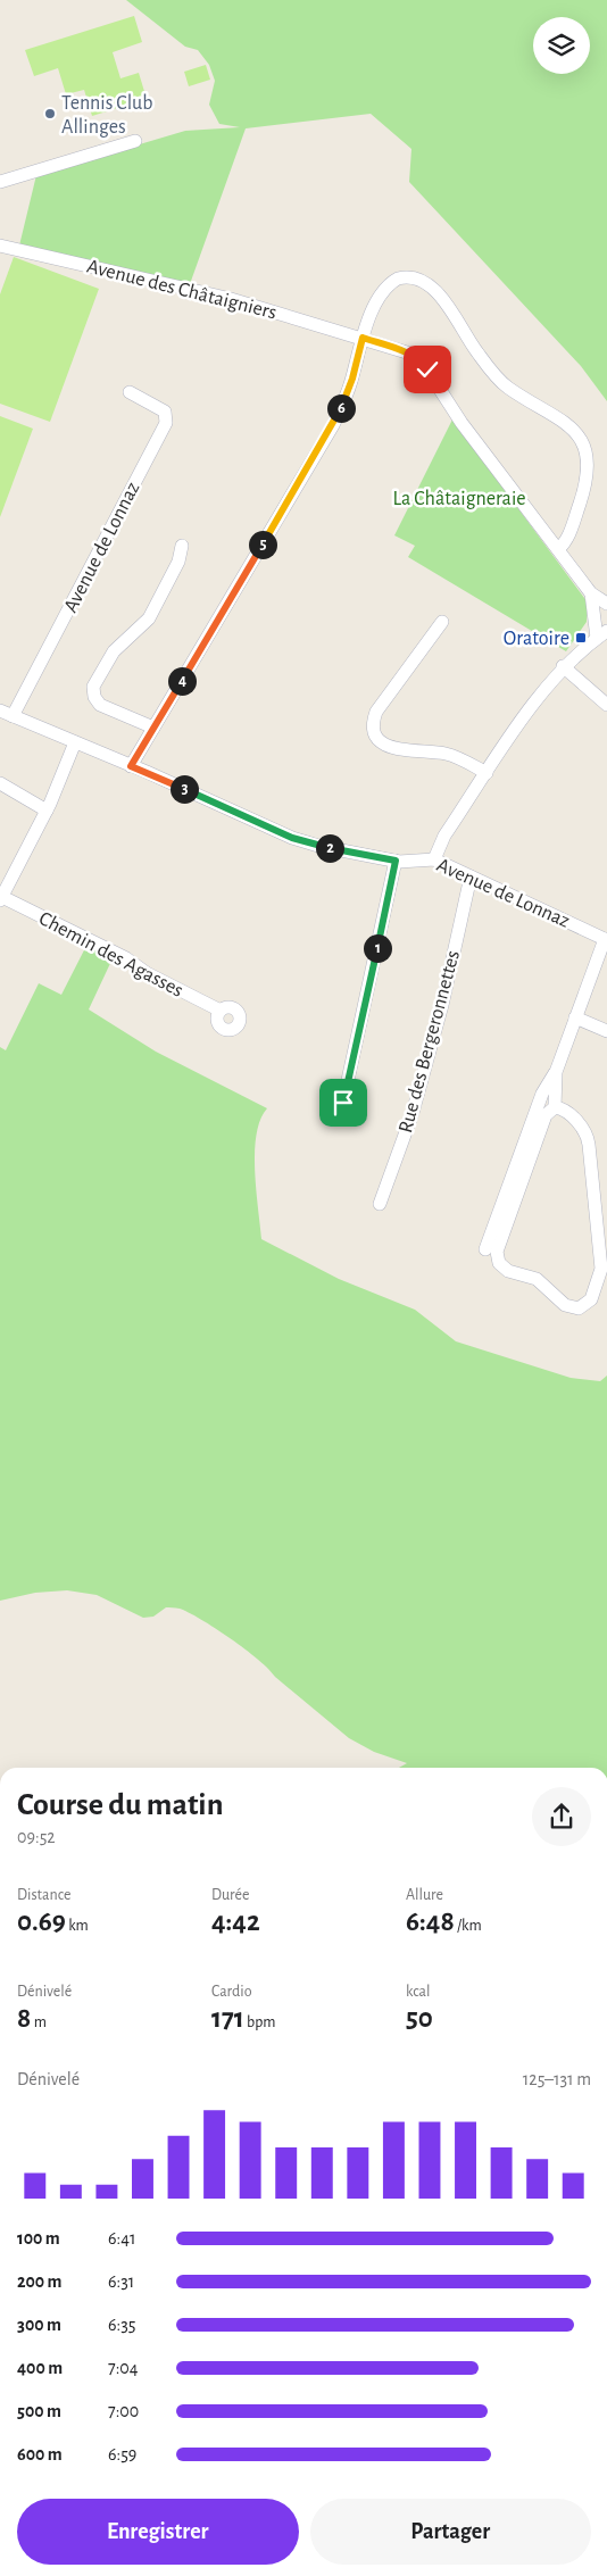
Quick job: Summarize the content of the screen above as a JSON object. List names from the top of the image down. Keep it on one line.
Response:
{"streets":{"street":["Avenue des Châtaigniers","Avenue de Lonnaz","Chemin des Agasses","Rue des Bergeronnettes"]},"crossings":[["Avenue de Lonnaz","Chemin des Agasses"],["Avenue de Lonnaz","Rue des Bergeronnettes"]],"parks":["La Châtaigneraie"],"places":{"other":["Tennis Club Allinges"],"transit":["Oratoire"]},"page":{"pins":["6","5","4","3","2","1"],"heading":["Course du matin","09:52"],"stats":[["Distance","0.69 km"],["Durée","4:42"],["Allure","6:48 /km"],["Dénivelé","8 m"],["Cardio","171 bpm"],["kcal","50"]],"chart":["Dénivelé","125–131 m"],"list":[{"name":"100 m","note":"6:41"},{"name":"200 m","note":"6:31"},{"name":"300 m","note":"6:35"},{"name":"400 m","note":"7:04"},{"name":"500 m","note":"7:00"},{"name":"600 m","note":"6:59"}],"buttons":["Enregistrer","Partager"]}}
